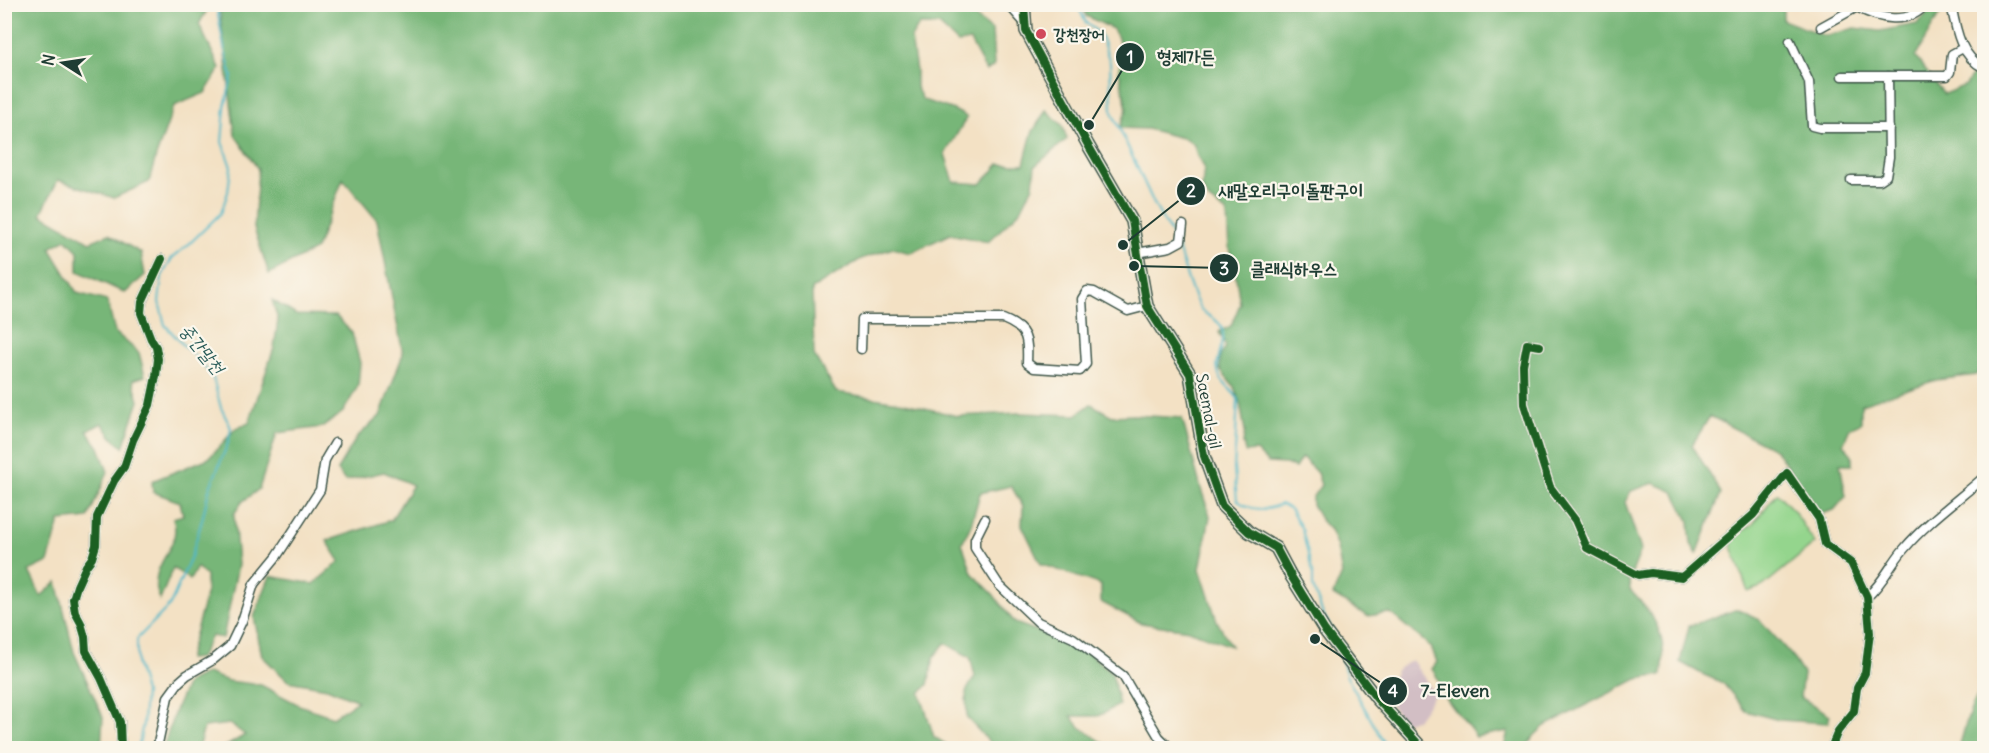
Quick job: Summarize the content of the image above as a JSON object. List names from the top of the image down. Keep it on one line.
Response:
{"streets":{"street":["Saemal-gil"]},"water":["중간말천"],"places":["강천장어","형제가든","새말오리구이돌판구이","클래식하우스","7-Eleven"],"north":"left"}
